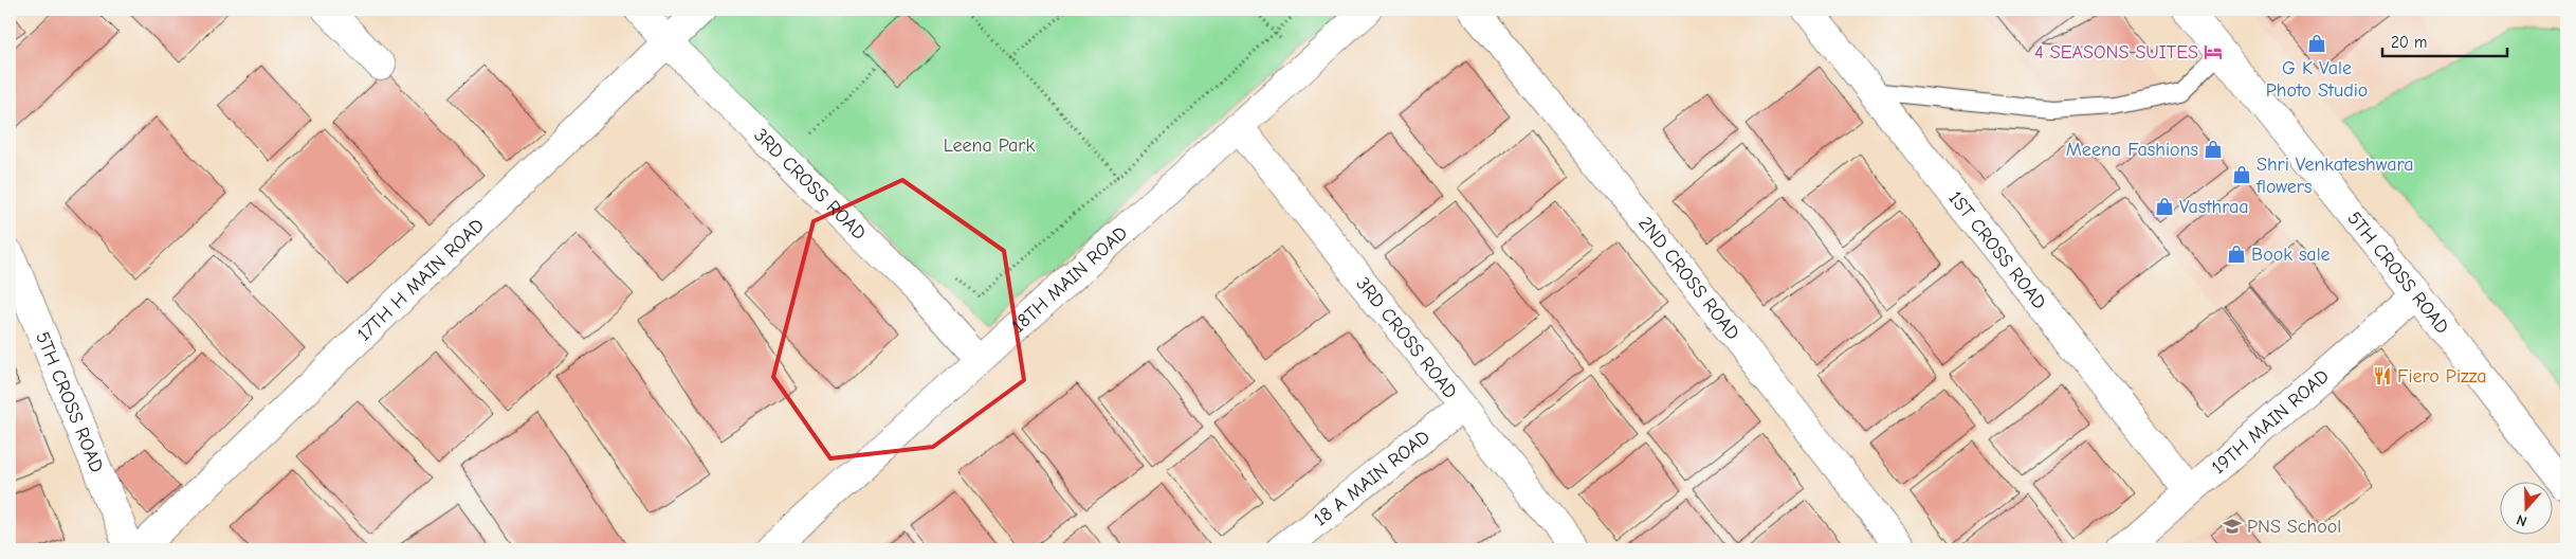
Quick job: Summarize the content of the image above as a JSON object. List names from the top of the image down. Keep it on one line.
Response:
{"streets":{"street":["3RD CROSS ROAD","1ST CROSS ROAD","5TH CROSS ROAD","2ND CROSS ROAD","17TH H MAIN ROAD","18TH MAIN ROAD","19TH MAIN ROAD","18 A MAIN ROAD"]},"crossings":[["3RD CROSS ROAD","17TH H MAIN ROAD"],["3RD CROSS ROAD","18TH MAIN ROAD"],["3RD CROSS ROAD","18 A MAIN ROAD"],["1ST CROSS ROAD","19TH MAIN ROAD"],["5TH CROSS ROAD","19TH MAIN ROAD"]],"parks":["Leena Park"],"places":{"shop":["G K Vale Photo Studio","Meena Fashions","Shri Venkateshwara flowers","Vasthraa","Book sale"],"hotel":["4 SEASONS SUITES"],"restaurant":["Fiero Pizza"],"school or university":["PNS School"]},"scale_bar":"20 m","north":"bottom"}
